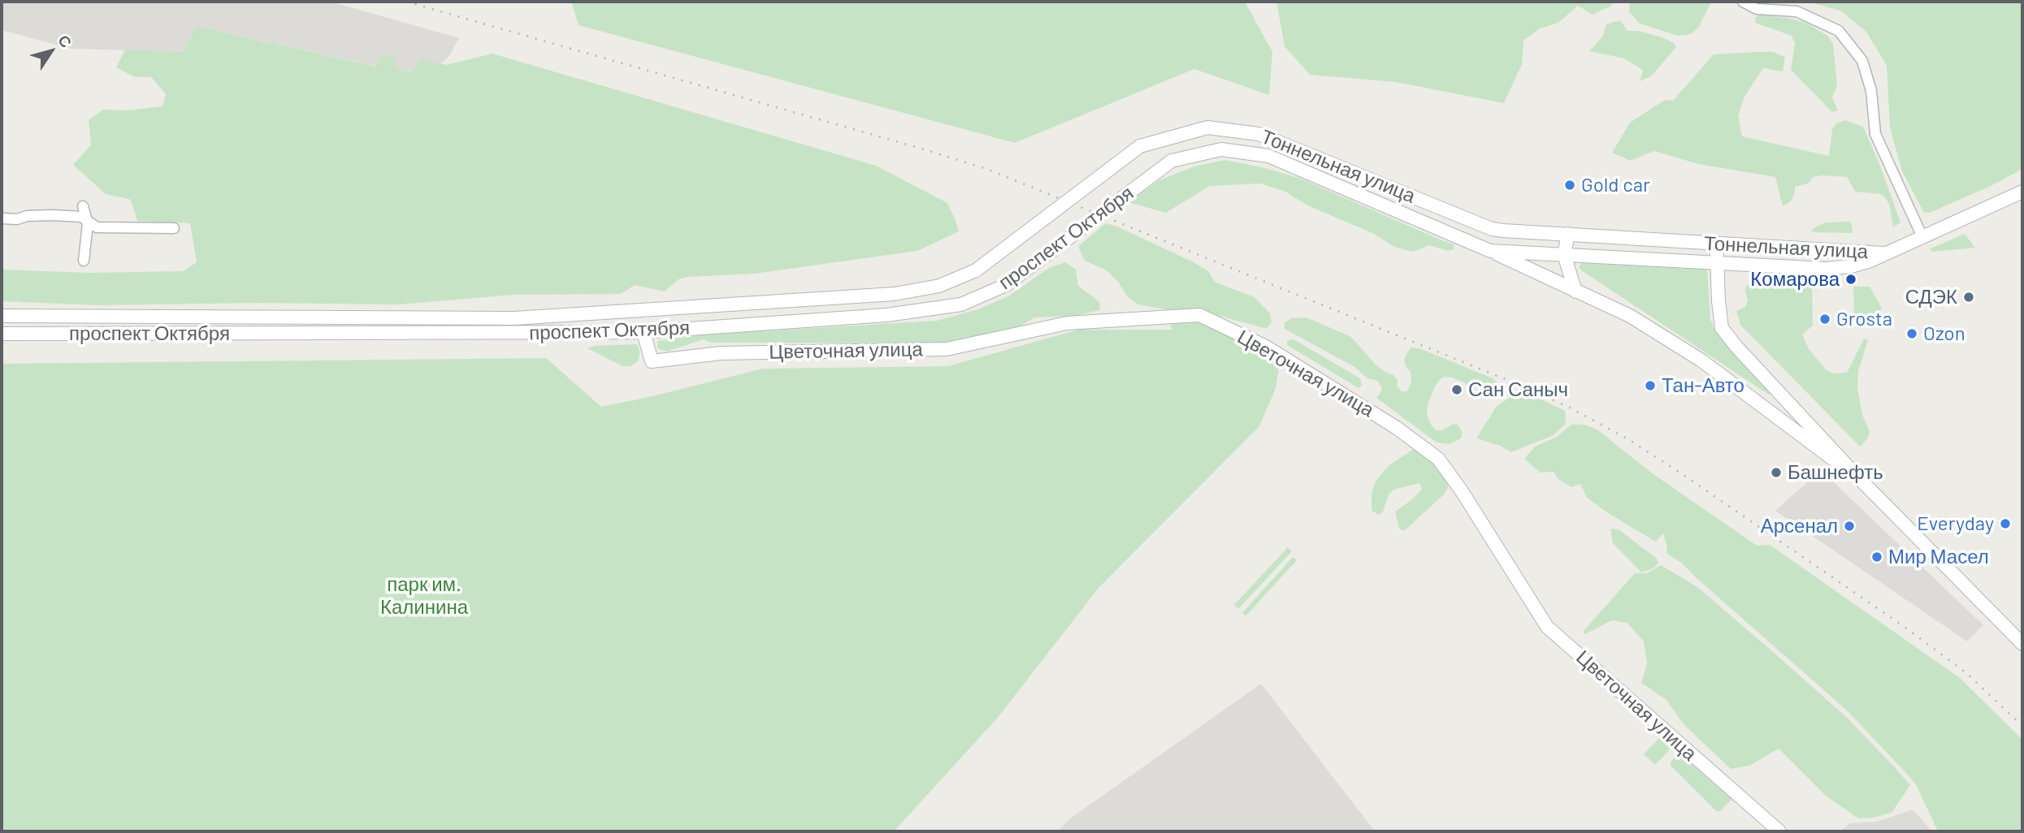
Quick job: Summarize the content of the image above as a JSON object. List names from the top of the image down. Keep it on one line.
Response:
{"streets":{"main road":["Тоннельная улица","проспект Октября","Цветочная улица"]},"crossings":[["Тоннельная улица","проспект Октября"],["проспект Октября","Цветочная улица"]],"parks":["парк им. Калинина"],"places":["Gold car","Комарова","СДЭК","Grosta","Ozon","Тан-Авто","Сан Саныч","Башнефть","Everyday","Арсенал","Мир Масел"],"north":"top right"}
